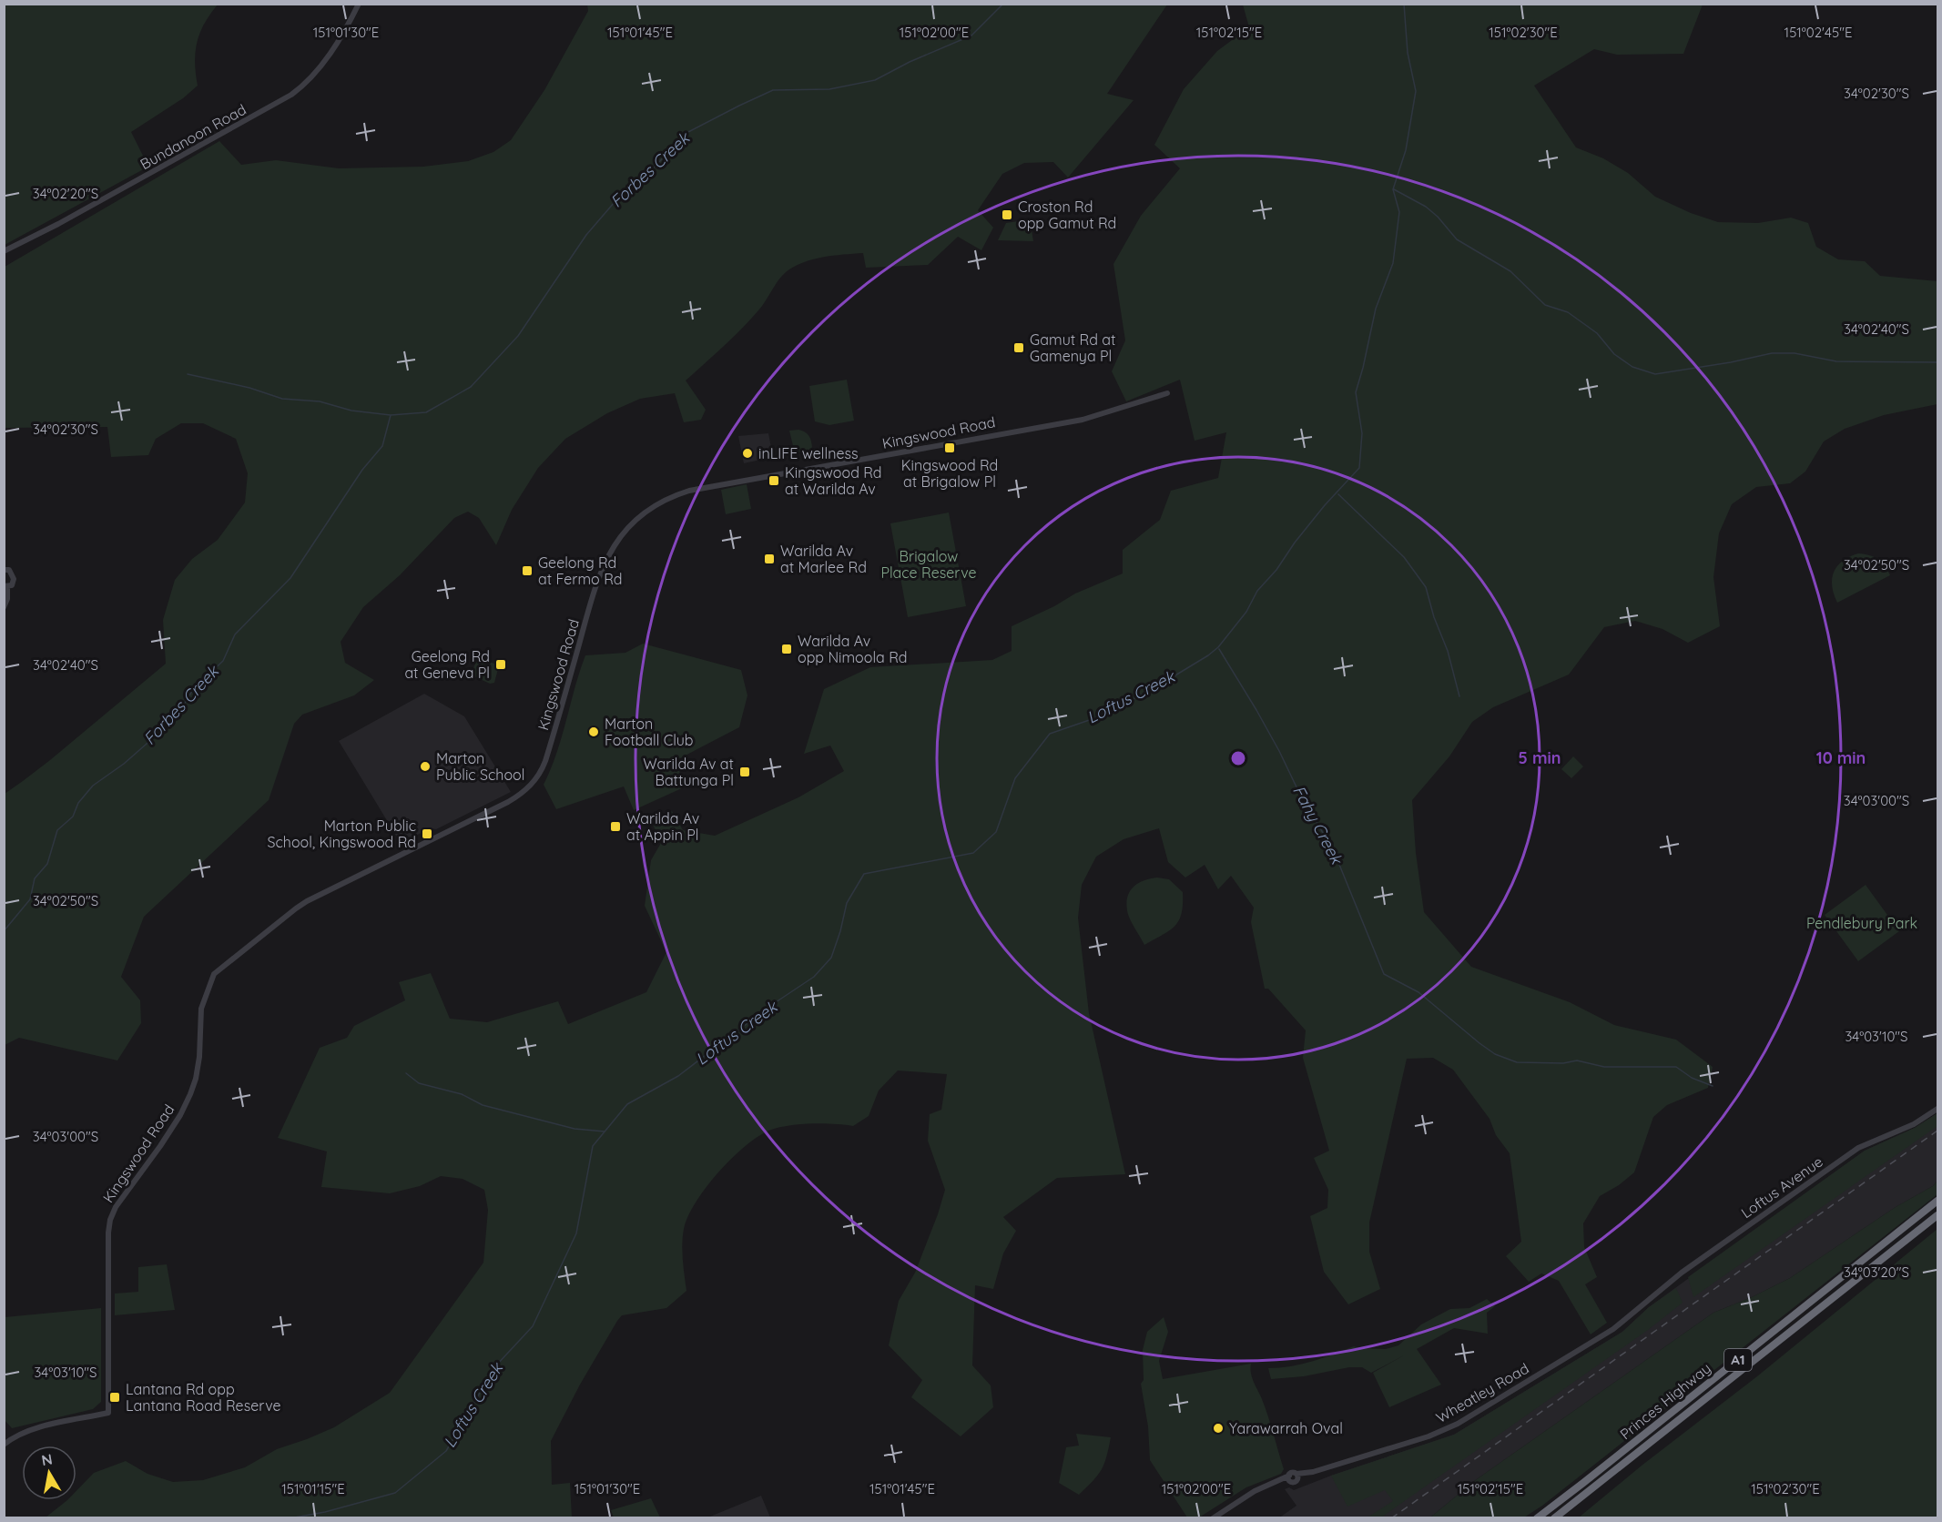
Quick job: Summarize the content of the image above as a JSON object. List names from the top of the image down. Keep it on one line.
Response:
{"streets":{"highway":["A1","Princes Highway"],"street":["Bundanoon Road","Kingswood Road","Loftus Avenue","Wheatley Road"]},"crossings":[["Loftus Avenue","Wheatley Road"]],"water":["Forbes Creek","Loftus Creek","Fahy Creek"],"parks":["Brigalow Place Reserve","Pendlebury Park"],"places":{"transit":["Croston Rd opp Gamut Rd","Gamut Rd at Gamenya Pl","Kingswood Rd at Brigalow Pl","Kingswood Rd at Warilda Av","Warilda Av at Marlee Rd","Geelong Rd at Fermo Rd","Warilda Av opp Nimoola Rd","Geelong Rd at Geneva Pl","Warilda Av at Battunga Pl","Warilda Av at Appin Pl","Marton Public School, Kingswood Rd","Lantana Rd opp Lantana Road Reserve"],"other":["inLIFE wellness","Marton Football Club","Marton Public School","Yarawarrah Oval"]},"north":"top","coordinates":["151°01'30\"E","151°01'45\"E","151°02'00\"E","151°02'15\"E","151°02'30\"E","151°02'45\"E","34°02'30\"S","34°02'20\"S","34°02'40\"S","34°02'50\"S","34°03'00\"S","34°03'10\"S","34°03'20\"S","151°01'15\"E"],"rings":["5 min","10 min"]}
